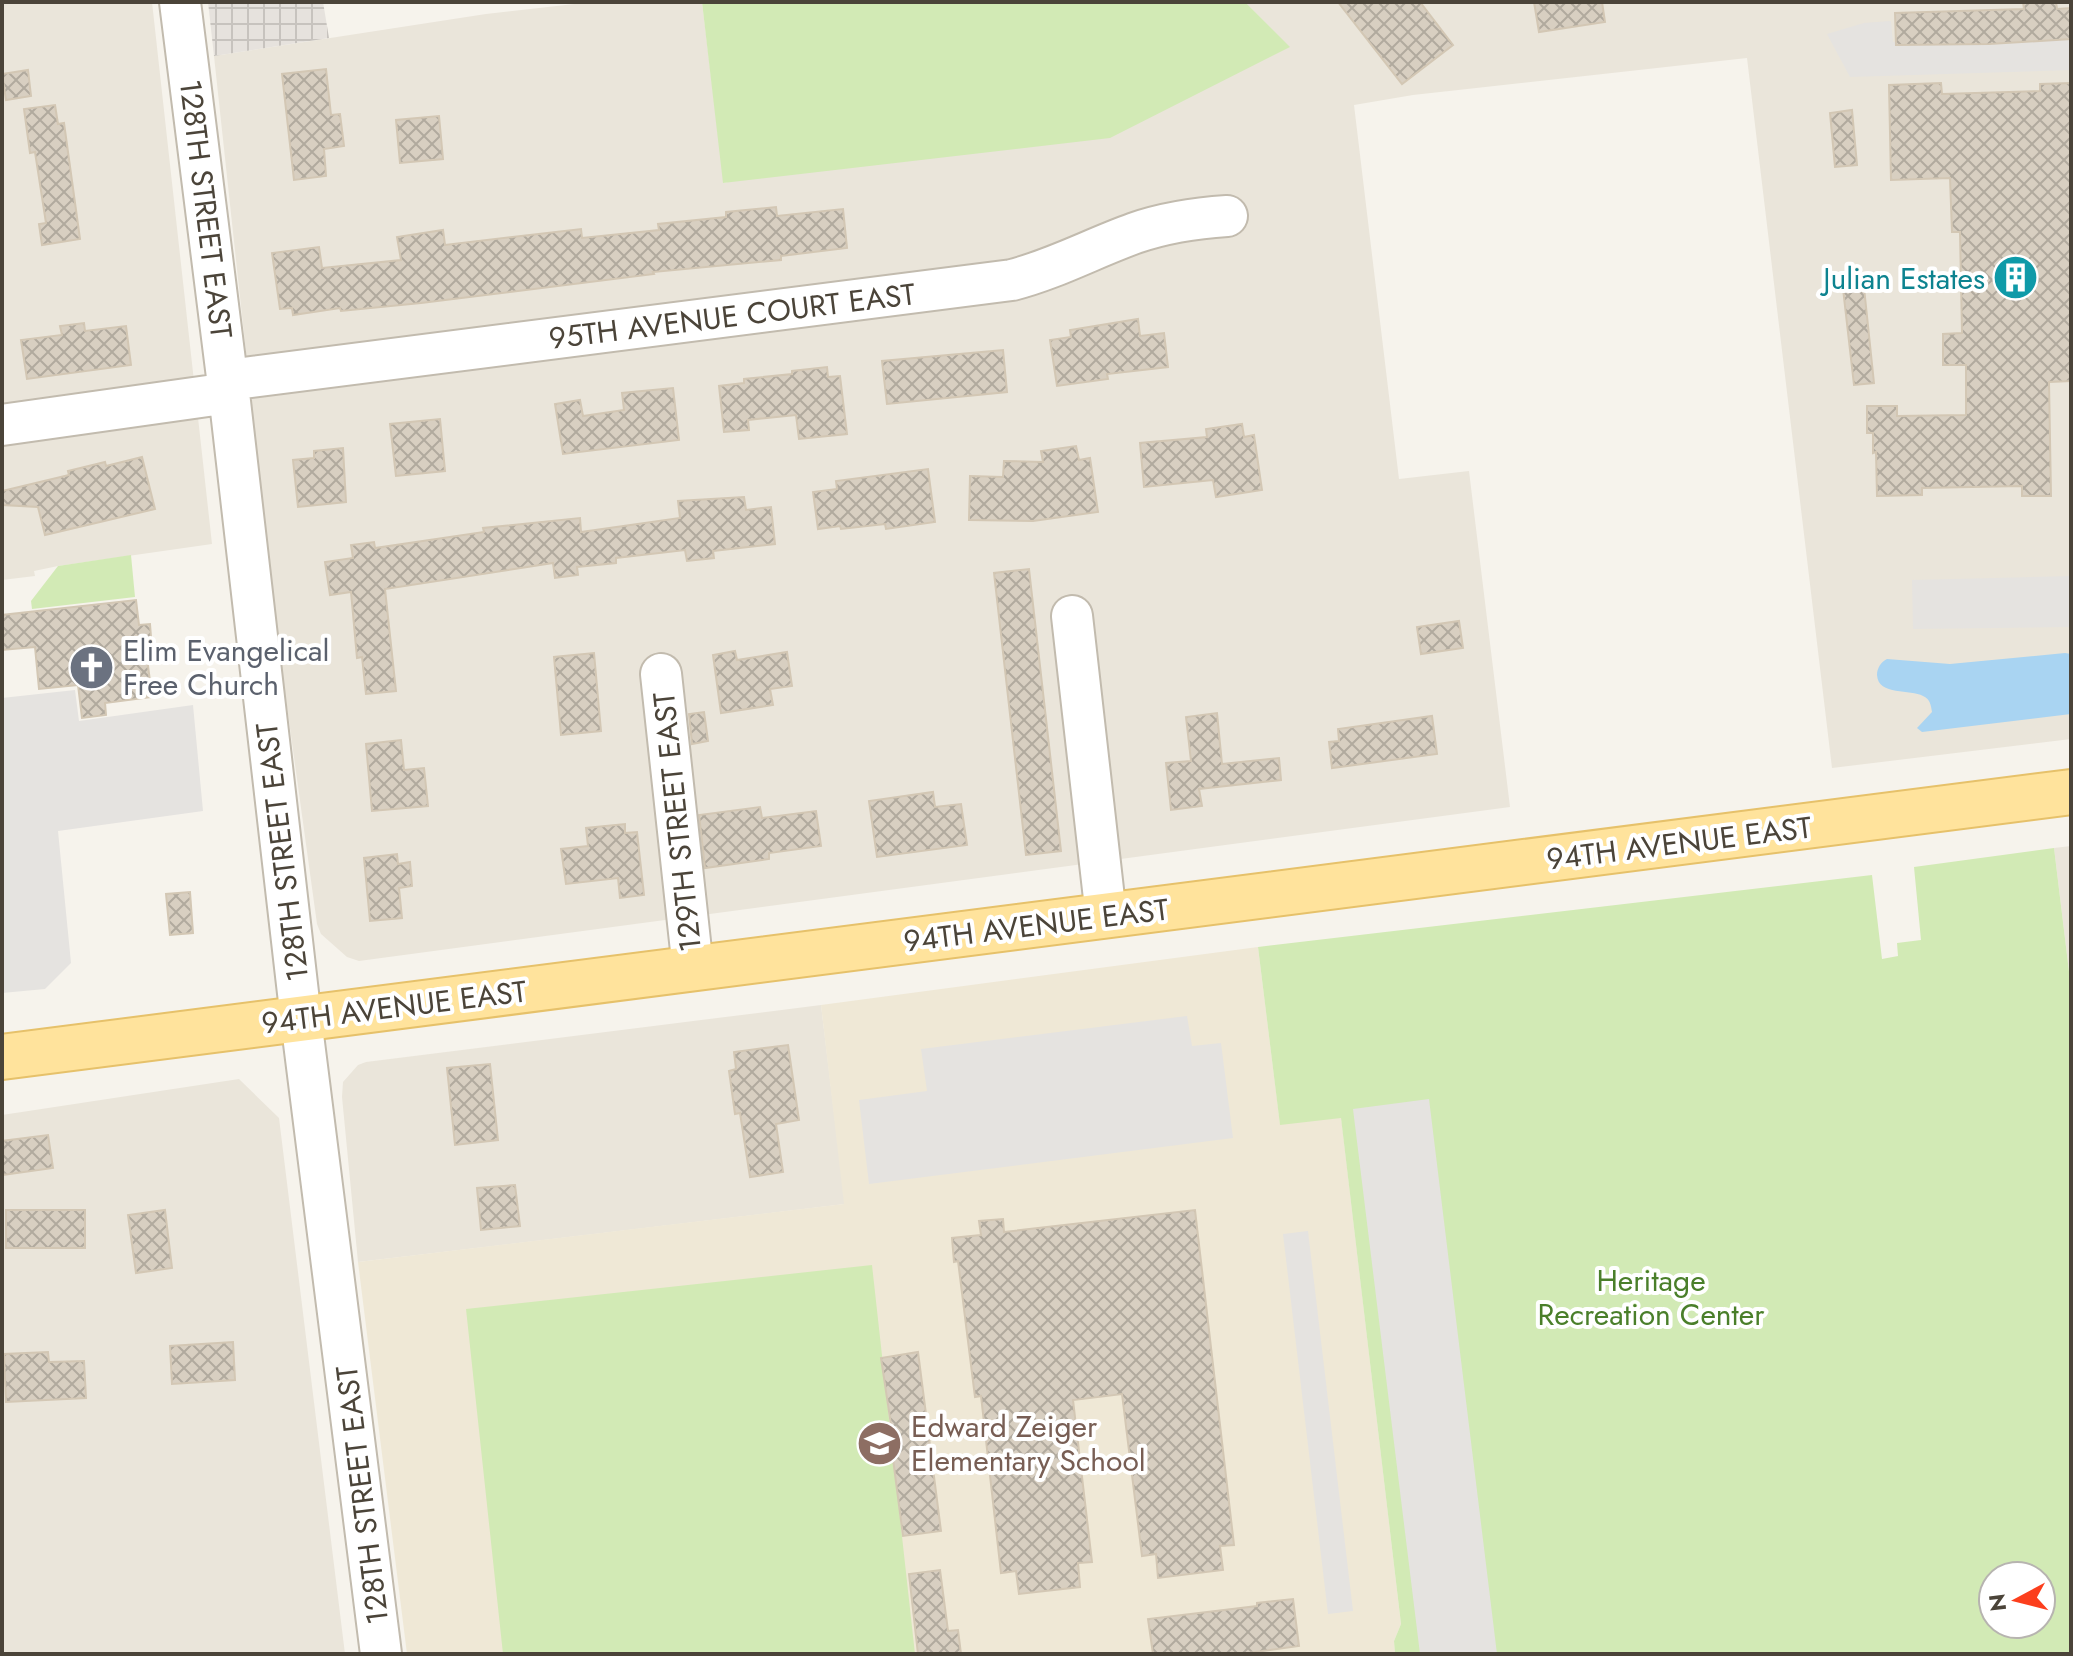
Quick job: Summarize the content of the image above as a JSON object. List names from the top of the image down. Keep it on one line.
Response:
{"streets":{"main road":["94TH AVENUE EAST"],"street":["128TH STREET EAST","95TH AVENUE COURT EAST","129TH STREET EAST"]},"crossings":[["128TH STREET EAST","95TH AVENUE COURT EAST"],["128TH STREET EAST","94TH AVENUE EAST"],["129TH STREET EAST","94TH AVENUE EAST"]],"parks":["Heritage Recreation Center"],"places":{"building":["Julian Estates"],"church":["Elim Evangelical Free Church"],"school or university":["Edward Zeiger Elementary School"]},"north":"left"}
